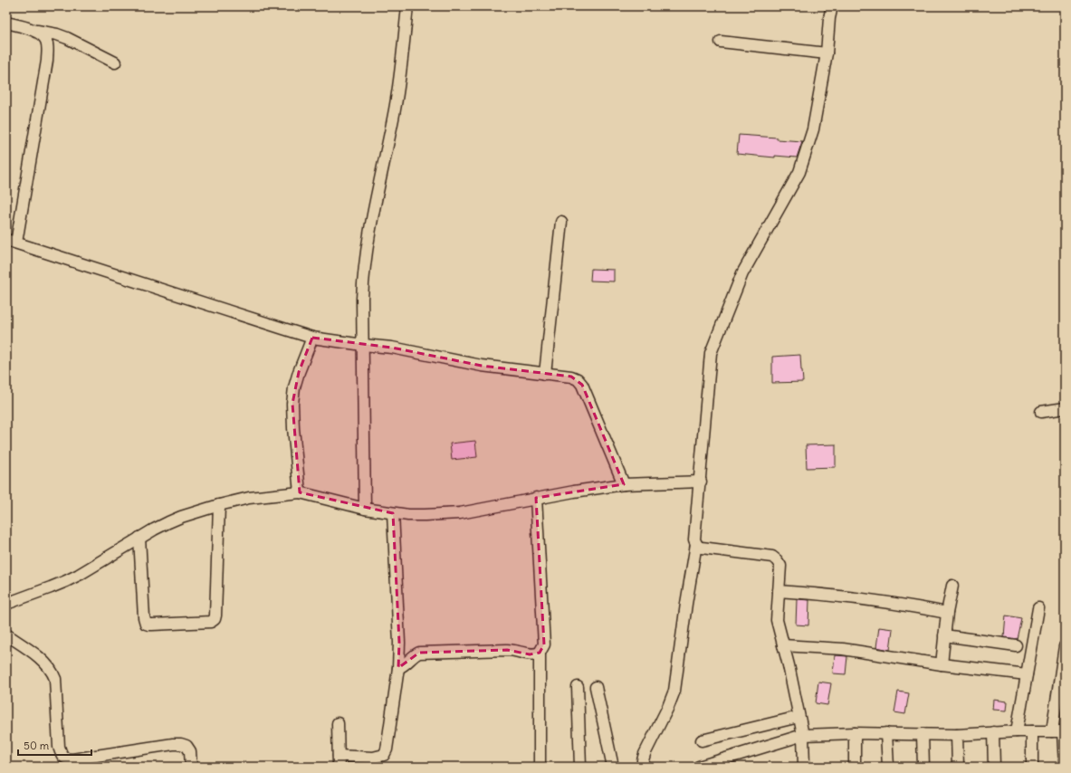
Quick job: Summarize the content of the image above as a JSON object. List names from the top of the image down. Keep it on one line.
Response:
{"scale_bar":"50 m"}
